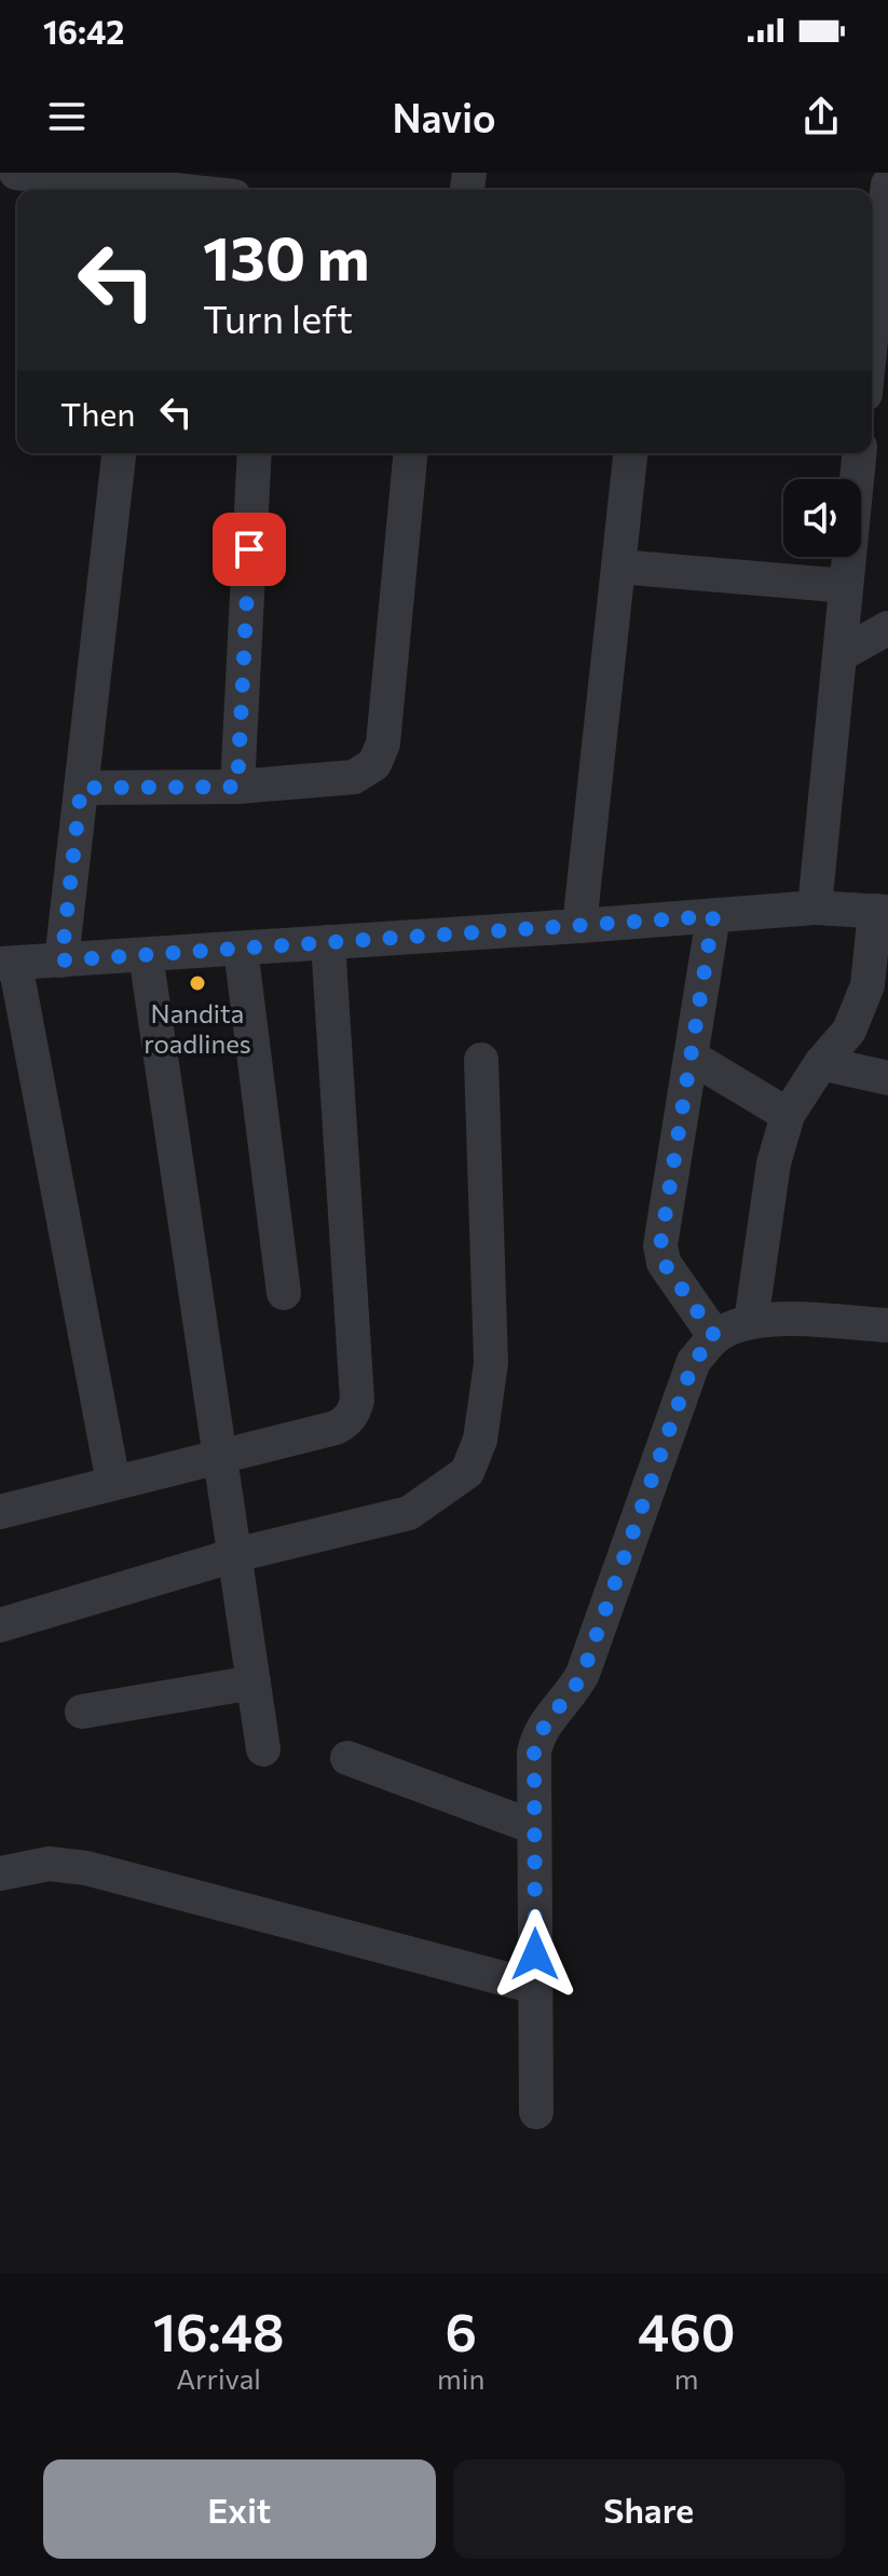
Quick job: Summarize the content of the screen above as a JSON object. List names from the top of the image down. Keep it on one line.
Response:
{"places":["Nandita roadlines"],"page":{"status":"16:42","header":"Navio","turn":["130 m","Turn left"],"then":"Then","eta":["16:48","Arrival","6","min","460","m"],"buttons":["Exit","Share"]}}
